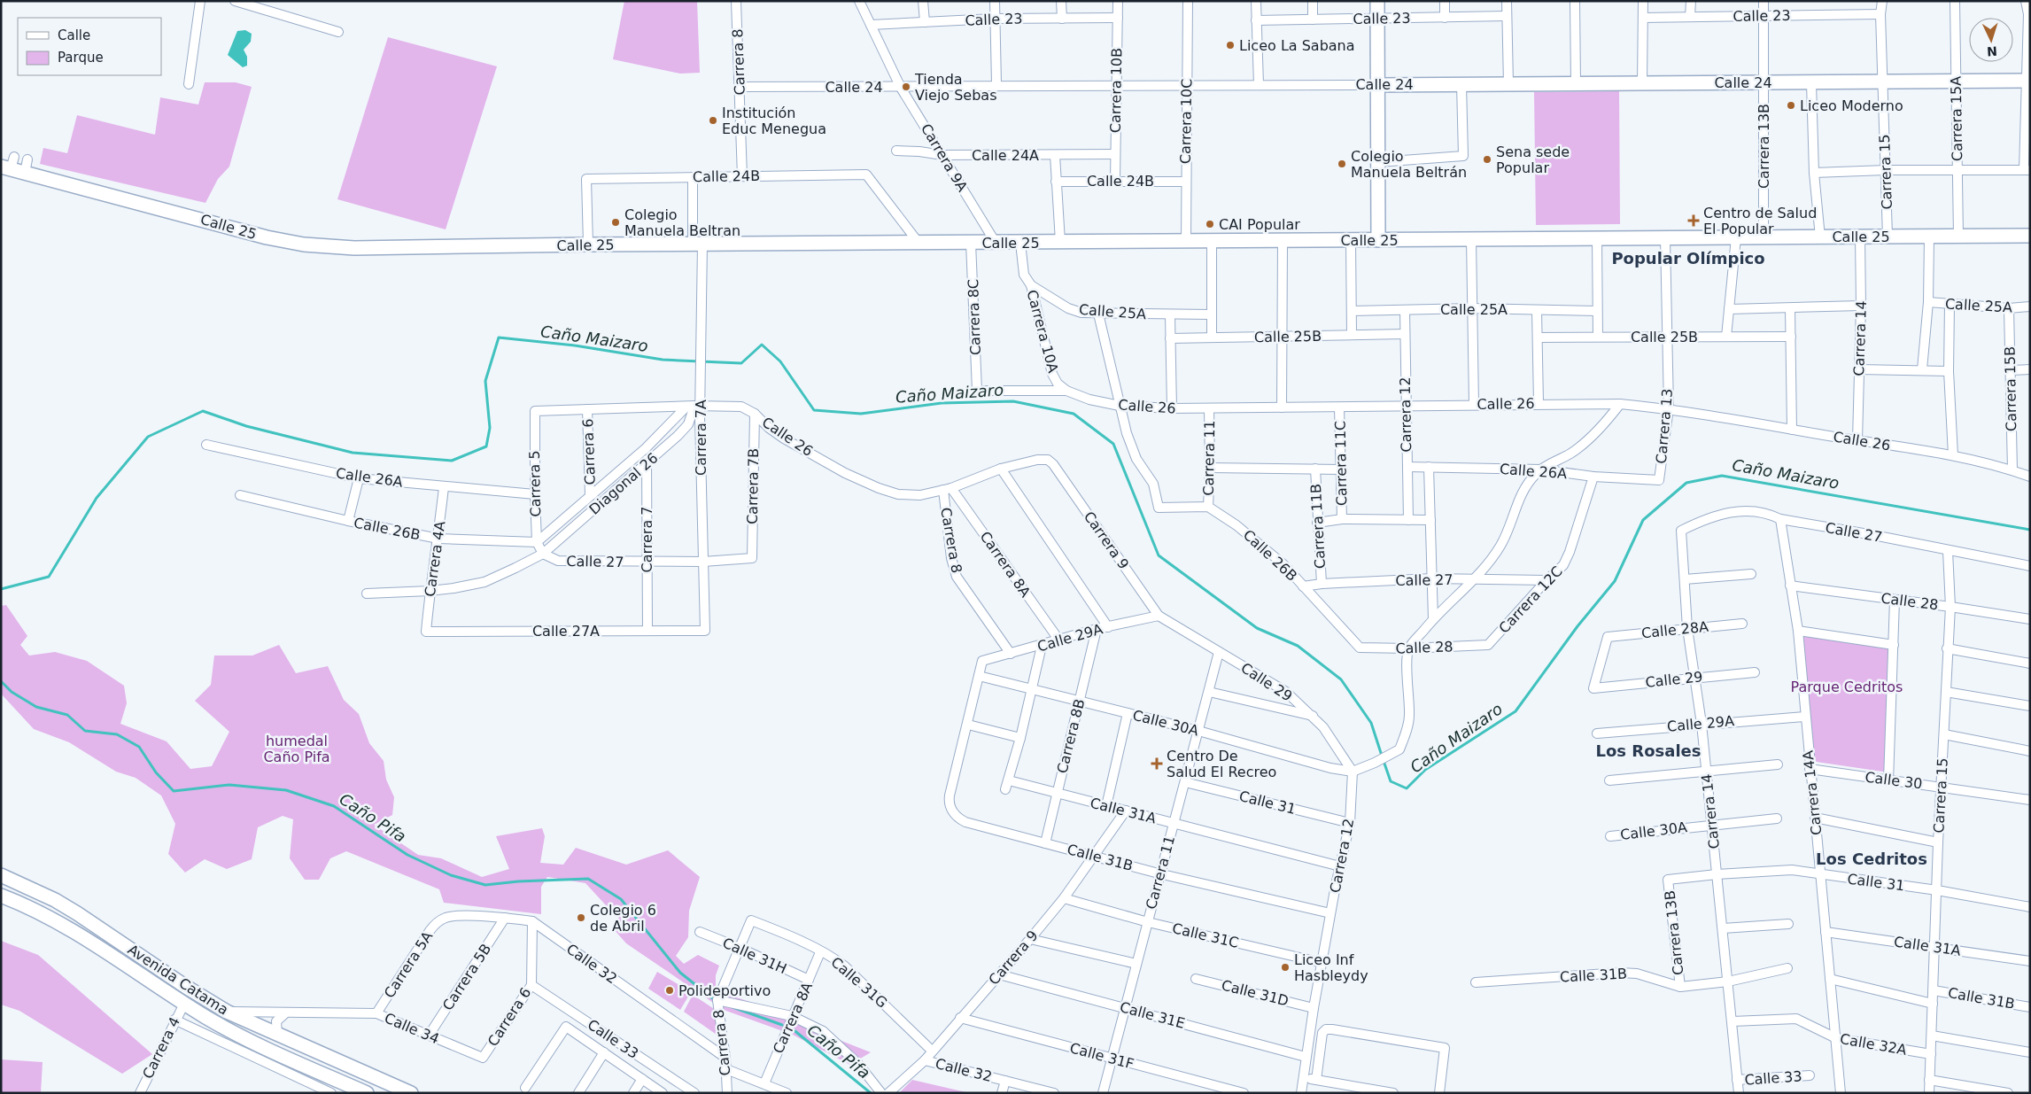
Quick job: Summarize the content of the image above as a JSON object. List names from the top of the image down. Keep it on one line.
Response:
{"streets":{"street":["Calle 23","Carrera 8","Calle 24","Carrera 10B","Carrera 15A","Carrera 10C","Carrera 13B","Calle 24A","Carrera 9A","Carrera 15","Calle 24B","Calle 25","Calle 25A","Carrera 8C","Carrera 10A","Calle 25B","Carrera 14","Carrera 15B","Calle 26","Carrera 12","Carrera 13","Carrera 7A","Carrera 6","Carrera 11","Carrera 11C","Calle 26A","Carrera 5","Diagonal 26","Carrera 7B","Carrera 11B","Calle 26B","Calle 27","Carrera 7","Carrera 9","Carrera 4A","Carrera 8A","Carrera 12C","Calle 28","Calle 28A","Calle 27A","Calle 29A","Calle 29","Calle 30A","Carrera 8B","Calle 30","Carrera 14A","Calle 31","Calle 31A","Calle 31B","Calle 31C","Calle 31H","Calle 32","Carrera 5A","Carrera 5B","Avenida Catama","Calle 31G","Calle 31D","Calle 31E","Calle 34","Calle 33","Calle 32A","Carrera 4","Calle 31F"]},"crossings":[["Calle 23","Carrera 10B"],["Calle 23","Carrera 13B"],["Calle 23","Carrera 9A"],["Calle 23","Carrera 15"],["Carrera 8","Calle 24"],["Carrera 8","Calle 24B"],["Carrera 8","Calle 26"],["Carrera 8","Carrera 8A"],["Carrera 8","Calle 29A"],["Carrera 8","Calle 31H"],["Carrera 8","Calle 32"],["Carrera 8","Calle 31G"],["Calle 24","Carrera 10B"],["Calle 24","Carrera 15A"],["Calle 24","Carrera 10C"],["Calle 24","Carrera 13B"],["Calle 24","Carrera 9A"],["Calle 24","Carrera 15"],["Carrera 10B","Calle 24A"],["Carrera 10B","Calle 24B"],["Carrera 15A","Calle 25"],["Carrera 10C","Calle 24B"],["Carrera 10C","Calle 25"],["Carrera 13B","Calle 25"],["Carrera 13B","Calle 31"],["Carrera 13B","Calle 31B"],["Calle 24A","Carrera 9A"],["Carrera 9A","Calle 25"],["Carrera 15","Calle 25"],["Carrera 15","Calle 27"],["Carrera 15","Calle 28"],["Carrera 15","Calle 30"],["Carrera 15","Calle 31"],["Carrera 15","Calle 31A"],["Carrera 15","Calle 31B"],["Carrera 15","Calle 32A"],["Calle 24B","Calle 25"],["Calle 24B","Carrera 7A"],["Calle 25","Carrera 8C"],["Calle 25","Carrera 10A"],["Calle 25","Carrera 14"],["Calle 25","Carrera 13"],["Calle 25","Carrera 7A"],["Calle 25A","Carrera 10A"],["Calle 25A","Carrera 15B"],["Calle 25A","Carrera 12"],["Carrera 8C","Calle 26"],["Carrera 10A","Calle 26"],["Calle 25B","Carrera 12"],["Calle 25B","Carrera 13"],["Carrera 14","Calle 26"],["Carrera 14","Calle 27"],["Carrera 14","Calle 28A"],["Carrera 14","Calle 29A"],["Carrera 14","Calle 29"],["Carrera 14","Calle 30A"],["Carrera 14","Calle 31"],["Carrera 14","Calle 31B"],["Carrera 14","Calle 33"],["Carrera 14","Calle 32A"],["Carrera 15B","Calle 26"],["Calle 26","Carrera 12"],["Calle 26","Carrera 13"],["Calle 26","Carrera 7A"],["Calle 26","Carrera 6"],["Calle 26","Carrera 11"],["Calle 26","Carrera 11C"],["Calle 26","Carrera 5"],["Calle 26","Diagonal 26"],["Calle 26","Carrera 7B"],["Calle 26","Carrera 9"],["Calle 26","Carrera 8A"],["Carrera 12","Calle 26A"],["Carrera 12","Calle 29"],["Carrera 12","Calle 30A"],["Carrera 12","Calle 31"],["Carrera 12","Calle 31A"],["Carrera 12","Calle 31B"],["Carrera 12","Calle 31C"],["Carrera 12","Calle 31D"],["Carrera 12","Calle 31E"],["Carrera 13","Calle 26A"],["Carrera 7A","Diagonal 26"],["Carrera 7A","Calle 27"],["Carrera 7A","Calle 27A"],["Carrera 6","Diagonal 26"],["Carrera 6","Calle 32"],["Carrera 6","Calle 34"],["Carrera 6","Calle 33"],["Carrera 11","Calle 26B"],["Carrera 11","Calle 29"],["Carrera 11","Calle 30A"],["Carrera 11","Calle 31"],["Carrera 11","Calle 31A"],["Carrera 11","Calle 31B"],["Carrera 11","Calle 31C"],["Carrera 11","Calle 31E"],["Carrera 11","Calle 31F"],["Calle 26A","Carrera 5"],["Calle 26A","Carrera 4A"],["Calle 26A","Carrera 12C"],["Carrera 5","Diagonal 26"],["Carrera 5","Calle 26B"],["Carrera 5","Calle 27"],["Diagonal 26","Calle 26B"],["Diagonal 26","Calle 27"],["Diagonal 26","Carrera 7"],["Carrera 7B","Calle 27"],["Carrera 11B","Calle 27"],["Calle 26B","Calle 27"],["Calle 26B","Carrera 4A"],["Calle 26B","Calle 28"],["Calle 27","Carrera 7"],["Calle 27","Carrera 12C"],["Calle 27","Carrera 14A"],["Carrera 7","Calle 27A"],["Carrera 9","Calle 29A"],["Carrera 9","Calle 29"],["Carrera 9","Calle 31A"],["Carrera 9","Calle 31B"],["Carrera 9","Calle 31C"],["Carrera 9","Calle 32"],["Carrera 9","Calle 31G"],["Carrera 9","Calle 31E"],["Carrera 9","Calle 31F"],["Carrera 4A","Calle 27A"],["Carrera 8A","Calle 29A"],["Carrera 8A","Calle 31H"],["Carrera 8A","Calle 31G"],["Carrera 12C","Calle 28"],["Calle 28","Carrera 14A"],["Calle 28A","Calle 29"],["Calle 29A","Calle 29"],["Calle 29A","Calle 30A"],["Calle 29A","Carrera 8B"],["Calle 29A","Carrera 14A"],["Calle 29","Calle 30A"],["Calle 30A","Carrera 8B"],["Carrera 8B","Calle 31A"],["Carrera 8B","Calle 31B"],["Calle 30","Carrera 14A"],["Carrera 14A","Calle 31"],["Carrera 14A","Calle 31A"],["Carrera 14A","Calle 31B"],["Carrera 14A","Calle 32A"],["Calle 32","Carrera 5A"],["Calle 32","Carrera 5B"],["Carrera 5A","Calle 34"],["Carrera 5B","Calle 34"],["Avenida Catama","Calle 34"],["Avenida Catama","Carrera 4"]],"districts":["Popular Olímpico","Los Rosales","Los Cedritos"],"water":["Caño Maizaro","Caño Pifa"],"parks":["Parque Cedritos","humedal Caño Pifa"],"places":{"other":["Liceo La Sabana","Tienda Viejo Sebas","Liceo Moderno","Institución Educ Menegua","Sena sede Popular","Colegio Manuela Beltrán","Colegio Manuela Beltran","CAI Popular","Colegio 6 de Abril","Liceo Inf Hasbleydy","Polideportivo"],"health":["Centro de Salud El Popular","Centro De Salud El Recreo"]},"legend":["Calle","Parque"],"north":"bottom"}
